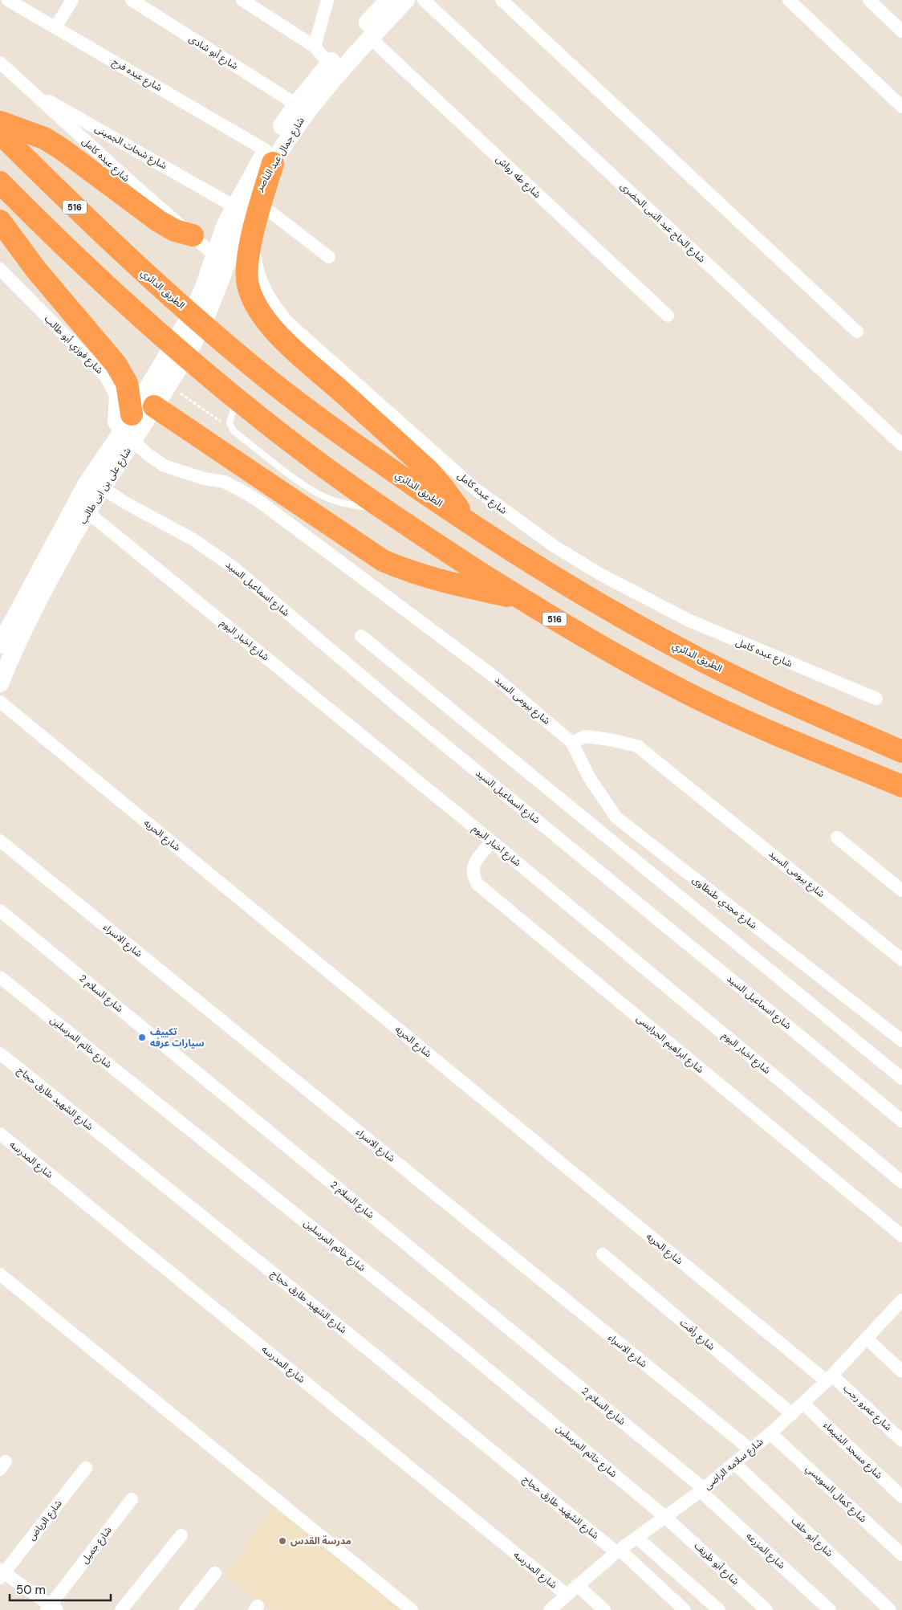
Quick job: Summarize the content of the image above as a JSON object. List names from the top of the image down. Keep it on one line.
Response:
{"streets":{"highway":["516","الطريق الدائري"],"street":["شارع أبو شادى","شارع عبده فرج","شارع شحات الجمينى","شارع جمال عبد الناصر","شارع عبده كامل","شارع طه رواش","شارع الحاج عبد النبى الحضرى","شارع فوزي أبو طالب","شارع على بن ابى طالب","شارع اسماعيل السيد","شارع اخبار اليوم","شارع بيومى السيد","شارع الحريه","شارع مجدي طنطاوى","شارع الاسراء","شارع السلام 2","شارع خاتم المرسلين","شارع ابراهيم الجرايسى","شارع الشهيد طارق حجاج","شارع المدرسه","شارع رأفت","شارع عمرو رجب","شارع مسجد الشيماء","شارع سلامه الراضى","شارع كمال السويسي","شارع الرياض","شارع أبو حلف","شارع جميل","شارع المزرعه","شارع أبو ظريف"]},"crossings":[["شارع أبو شادى","شارع جمال عبد الناصر"],["شارع عبده فرج","شارع جمال عبد الناصر"],["شارع عبده فرج","شارع عبده كامل"],["شارع شحات الجمينى","شارع جمال عبد الناصر"],["شارع شحات الجمينى","شارع عبده كامل"],["شارع جمال عبد الناصر","شارع عبده كامل"],["شارع جمال عبد الناصر","شارع طه رواش"],["شارع جمال عبد الناصر","شارع على بن ابى طالب"],["شارع فوزي أبو طالب","شارع على بن ابى طالب"],["شارع فوزي أبو طالب","شارع بيومى السيد"],["شارع على بن ابى طالب","شارع اسماعيل السيد"],["شارع على بن ابى طالب","شارع اخبار اليوم"],["شارع على بن ابى طالب","شارع بيومى السيد"],["شارع اخبار اليوم","شارع ابراهيم الجرايسى"],["شارع بيومى السيد","شارع مجدي طنطاوى"],["شارع الحريه","شارع عمرو رجب"],["شارع الحريه","شارع سلامه الراضى"],["شارع الاسراء","شارع سلامه الراضى"],["شارع السلام 2","شارع سلامه الراضى"],["شارع السلام 2","شارع المزرعه"],["شارع خاتم المرسلين","شارع سلامه الراضى"],["شارع خاتم المرسلين","شارع أبو ظريف"],["شارع الشهيد طارق حجاج","شارع سلامه الراضى"],["شارع المدرسه","شارع سلامه الراضى"],["شارع رأفت","شارع سلامه الراضى"],["شارع عمرو رجب","شارع سلامه الراضى"],["شارع مسجد الشيماء","شارع سلامه الراضى"],["شارع سلامه الراضى","شارع كمال السويسي"],["شارع سلامه الراضى","شارع أبو حلف"],["شارع سلامه الراضى","شارع المزرعه"],["شارع سلامه الراضى","شارع أبو ظريف"]],"places":["تكييف سيارات عرفه","مدرسة القدس"],"scale_bar":"50 m"}
